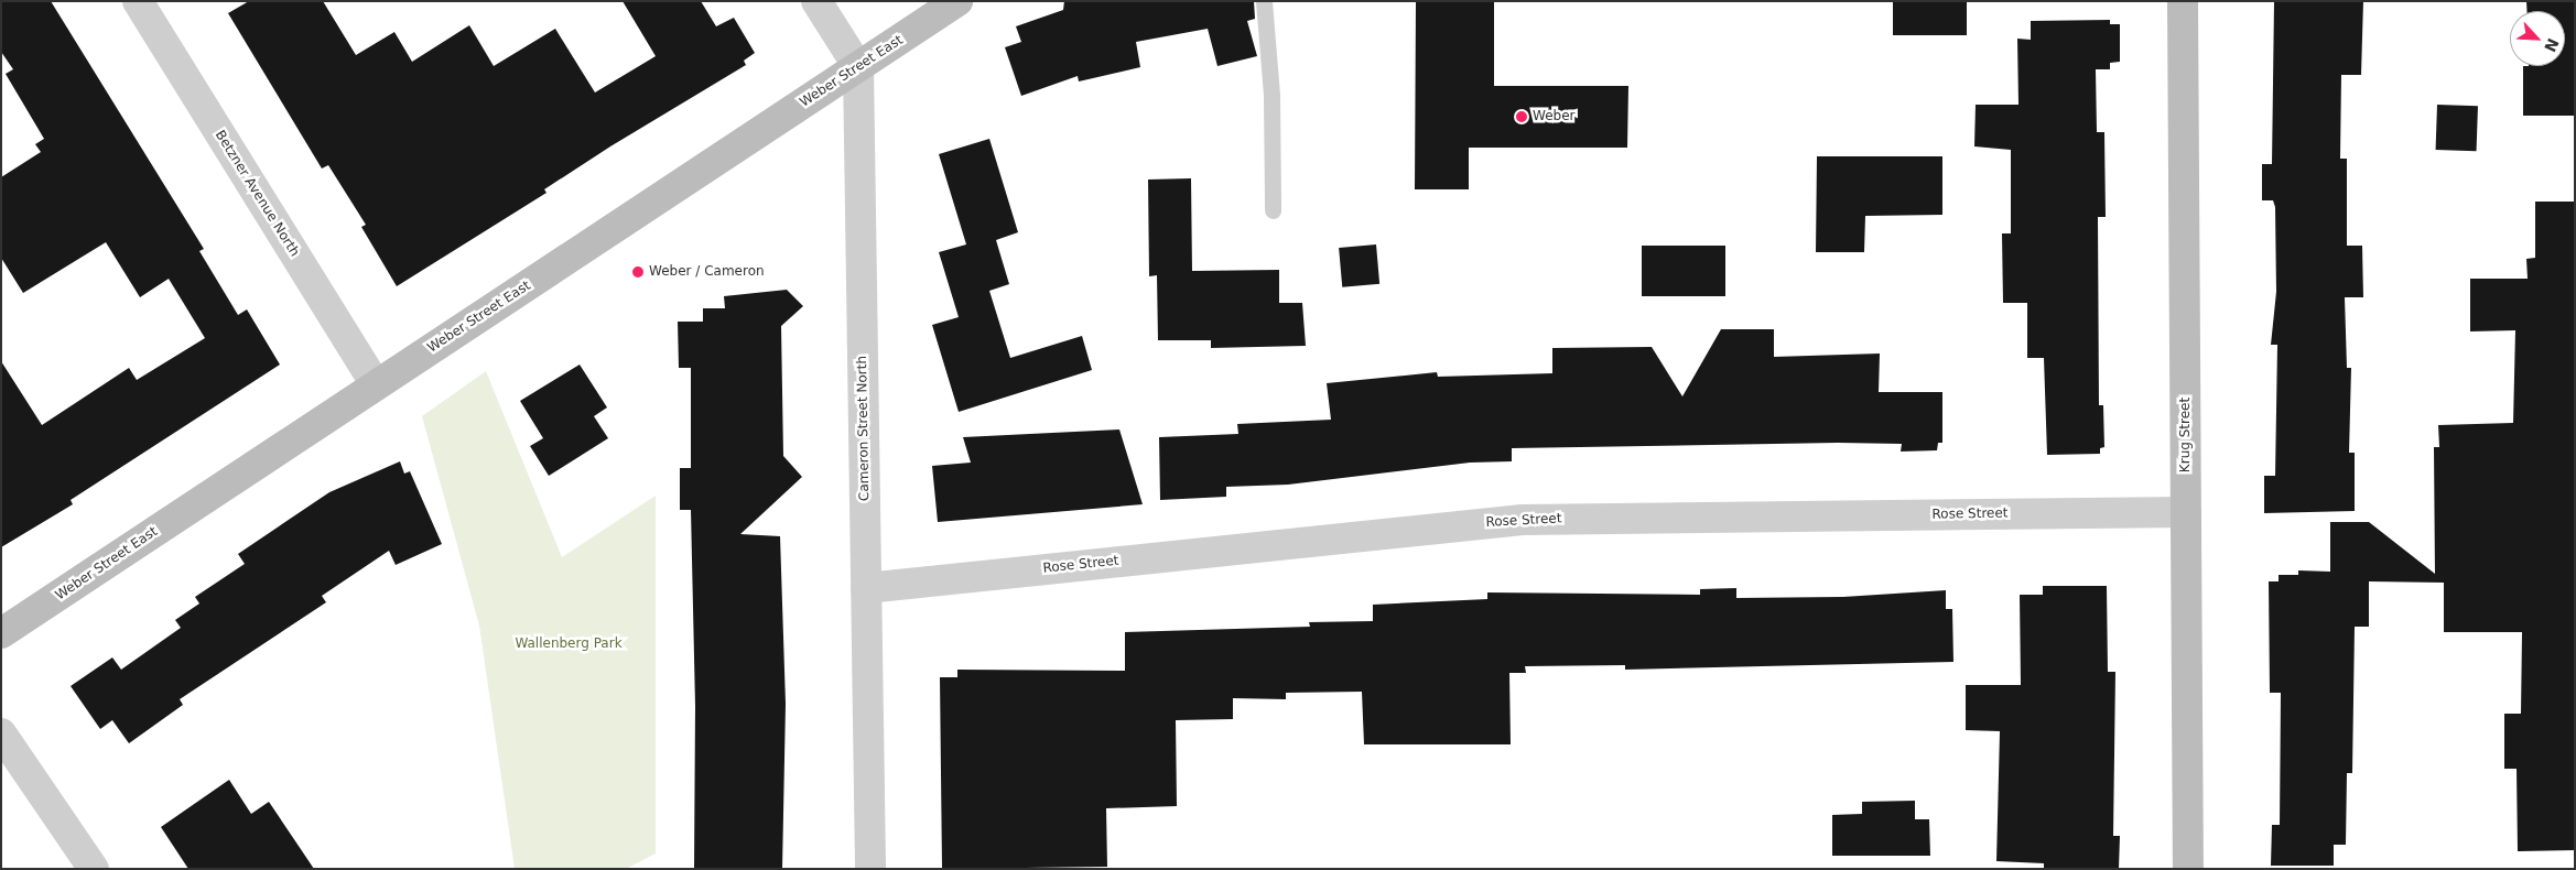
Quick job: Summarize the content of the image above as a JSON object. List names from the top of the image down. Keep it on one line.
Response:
{"streets":{"main road":["Weber Street East","Krug Street"],"street":["Betzner Avenue North","Cameron Street North","Rose Street"]},"crossings":[["Weber Street East","Betzner Avenue North"],["Weber Street East","Cameron Street North"],["Cameron Street North","Rose Street"],["Krug Street","Rose Street"]],"parks":["Wallenberg Park"],"places":["Weber","Weber / Cameron"],"north":"bottom right"}
